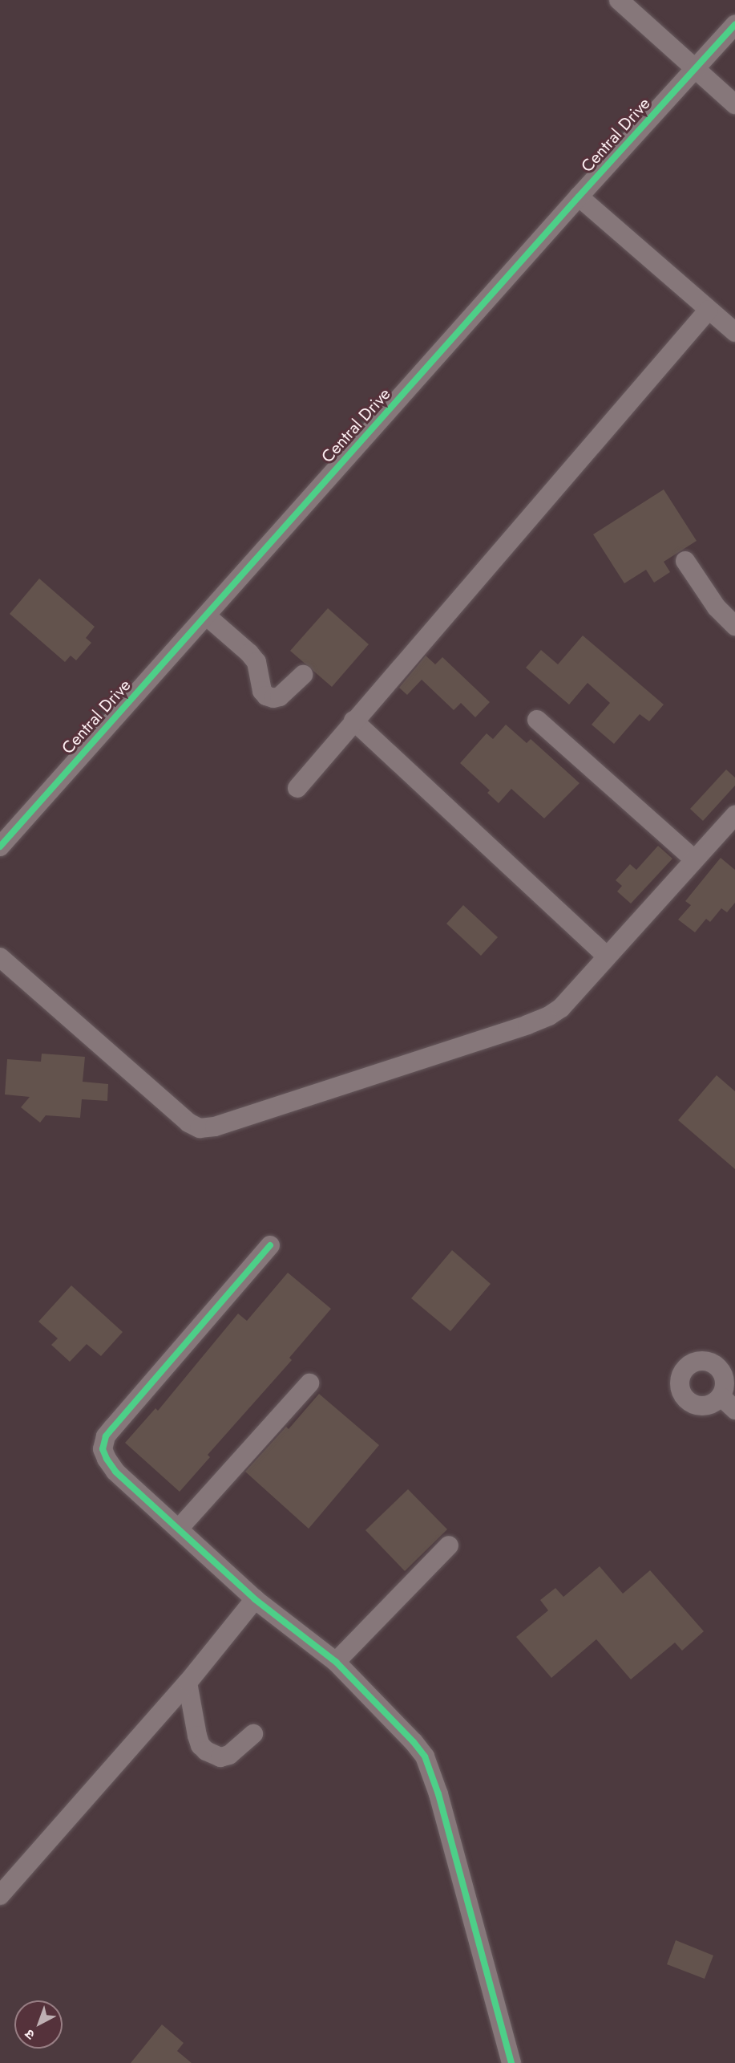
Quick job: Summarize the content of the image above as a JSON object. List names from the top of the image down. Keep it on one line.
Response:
{"streets":{"street":["Central Drive"]},"north":"bottom left"}
